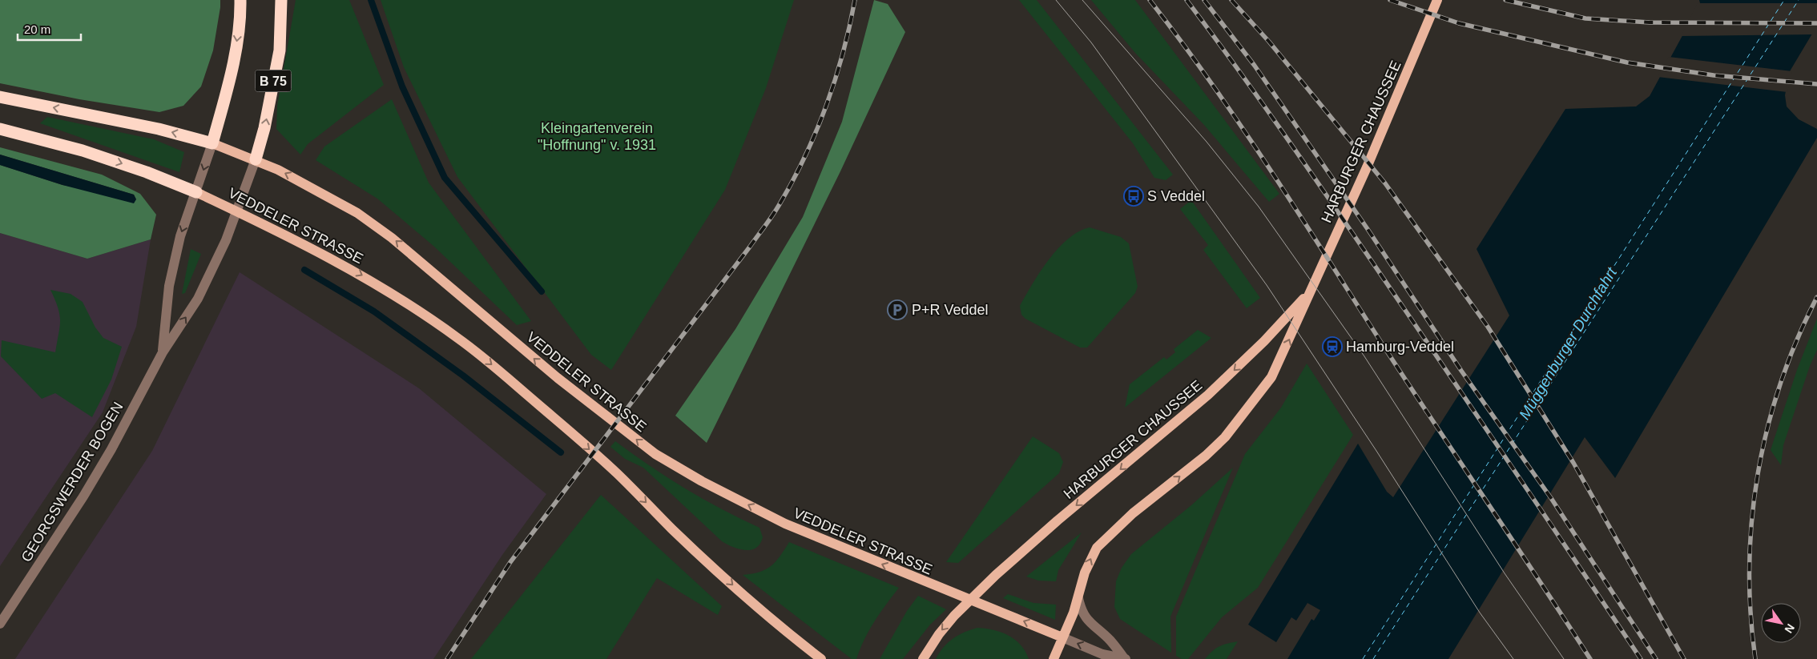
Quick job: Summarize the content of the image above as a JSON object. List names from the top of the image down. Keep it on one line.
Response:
{"streets":{"highway":["B 75"],"main road":["HARBURGER CHAUSSEE","VEDDELER STRASSE"],"street":["GEORGSWERDER BOGEN"]},"crossings":[["B 75","VEDDELER STRASSE"],["B 75","GEORGSWERDER BOGEN"],["HARBURGER CHAUSSEE","VEDDELER STRASSE"],["VEDDELER STRASSE","GEORGSWERDER BOGEN"]],"water":["Müggenburger Durchfahrt"],"parks":["Kleingartenverein \"Hoffnung\" v. 1931"],"places":{"bus stop":["S Veddel"],"parking":["P+R Veddel"],"station":["Hamburg-Veddel"]},"scale_bar":"20 m","north":"bottom right"}
